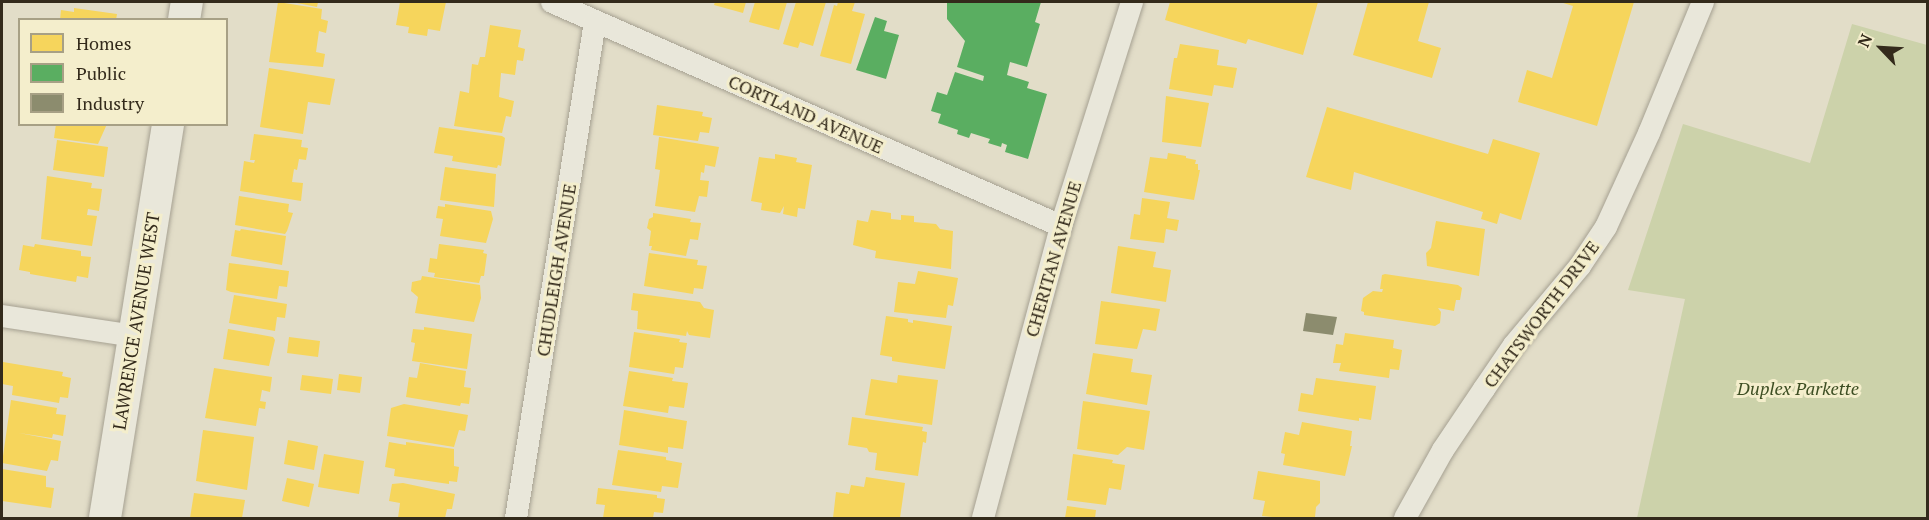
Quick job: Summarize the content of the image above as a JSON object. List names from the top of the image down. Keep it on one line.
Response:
{"streets":{"main road":["LAWRENCE AVENUE WEST"],"street":["CORTLAND AVENUE","CHERITAN AVENUE","CHUDLEIGH AVENUE","CHATSWORTH DRIVE"]},"crossings":[["CORTLAND AVENUE","CHERITAN AVENUE"],["CORTLAND AVENUE","CHUDLEIGH AVENUE"]],"parks":["Duplex Parkette"],"legend":["Homes","Public","Industry"],"north":"top left"}
